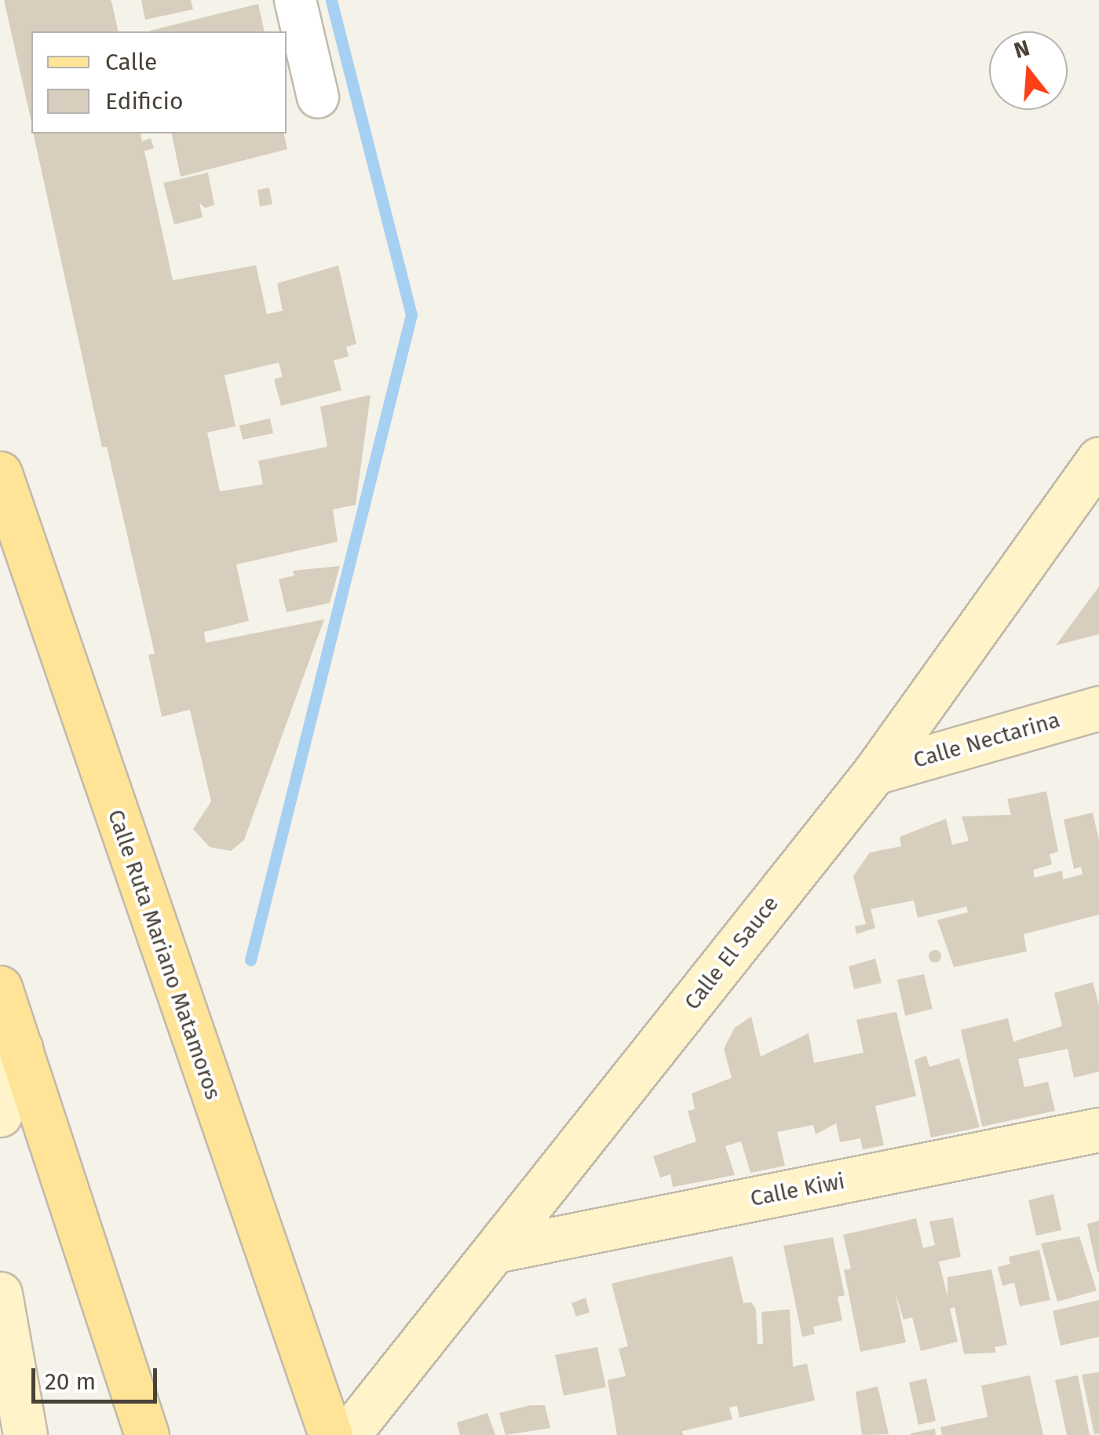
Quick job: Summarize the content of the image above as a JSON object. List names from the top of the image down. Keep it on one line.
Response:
{"streets":{"main road":["Calle Ruta Mariano Matamoros"],"street":["Calle Nectarina","Calle El Sauce","Calle Kiwi"]},"crossings":[["Calle Nectarina","Calle El Sauce"],["Calle El Sauce","Calle Kiwi"]],"legend":["Calle","Edificio"],"scale_bar":"20 m","north":"top"}
